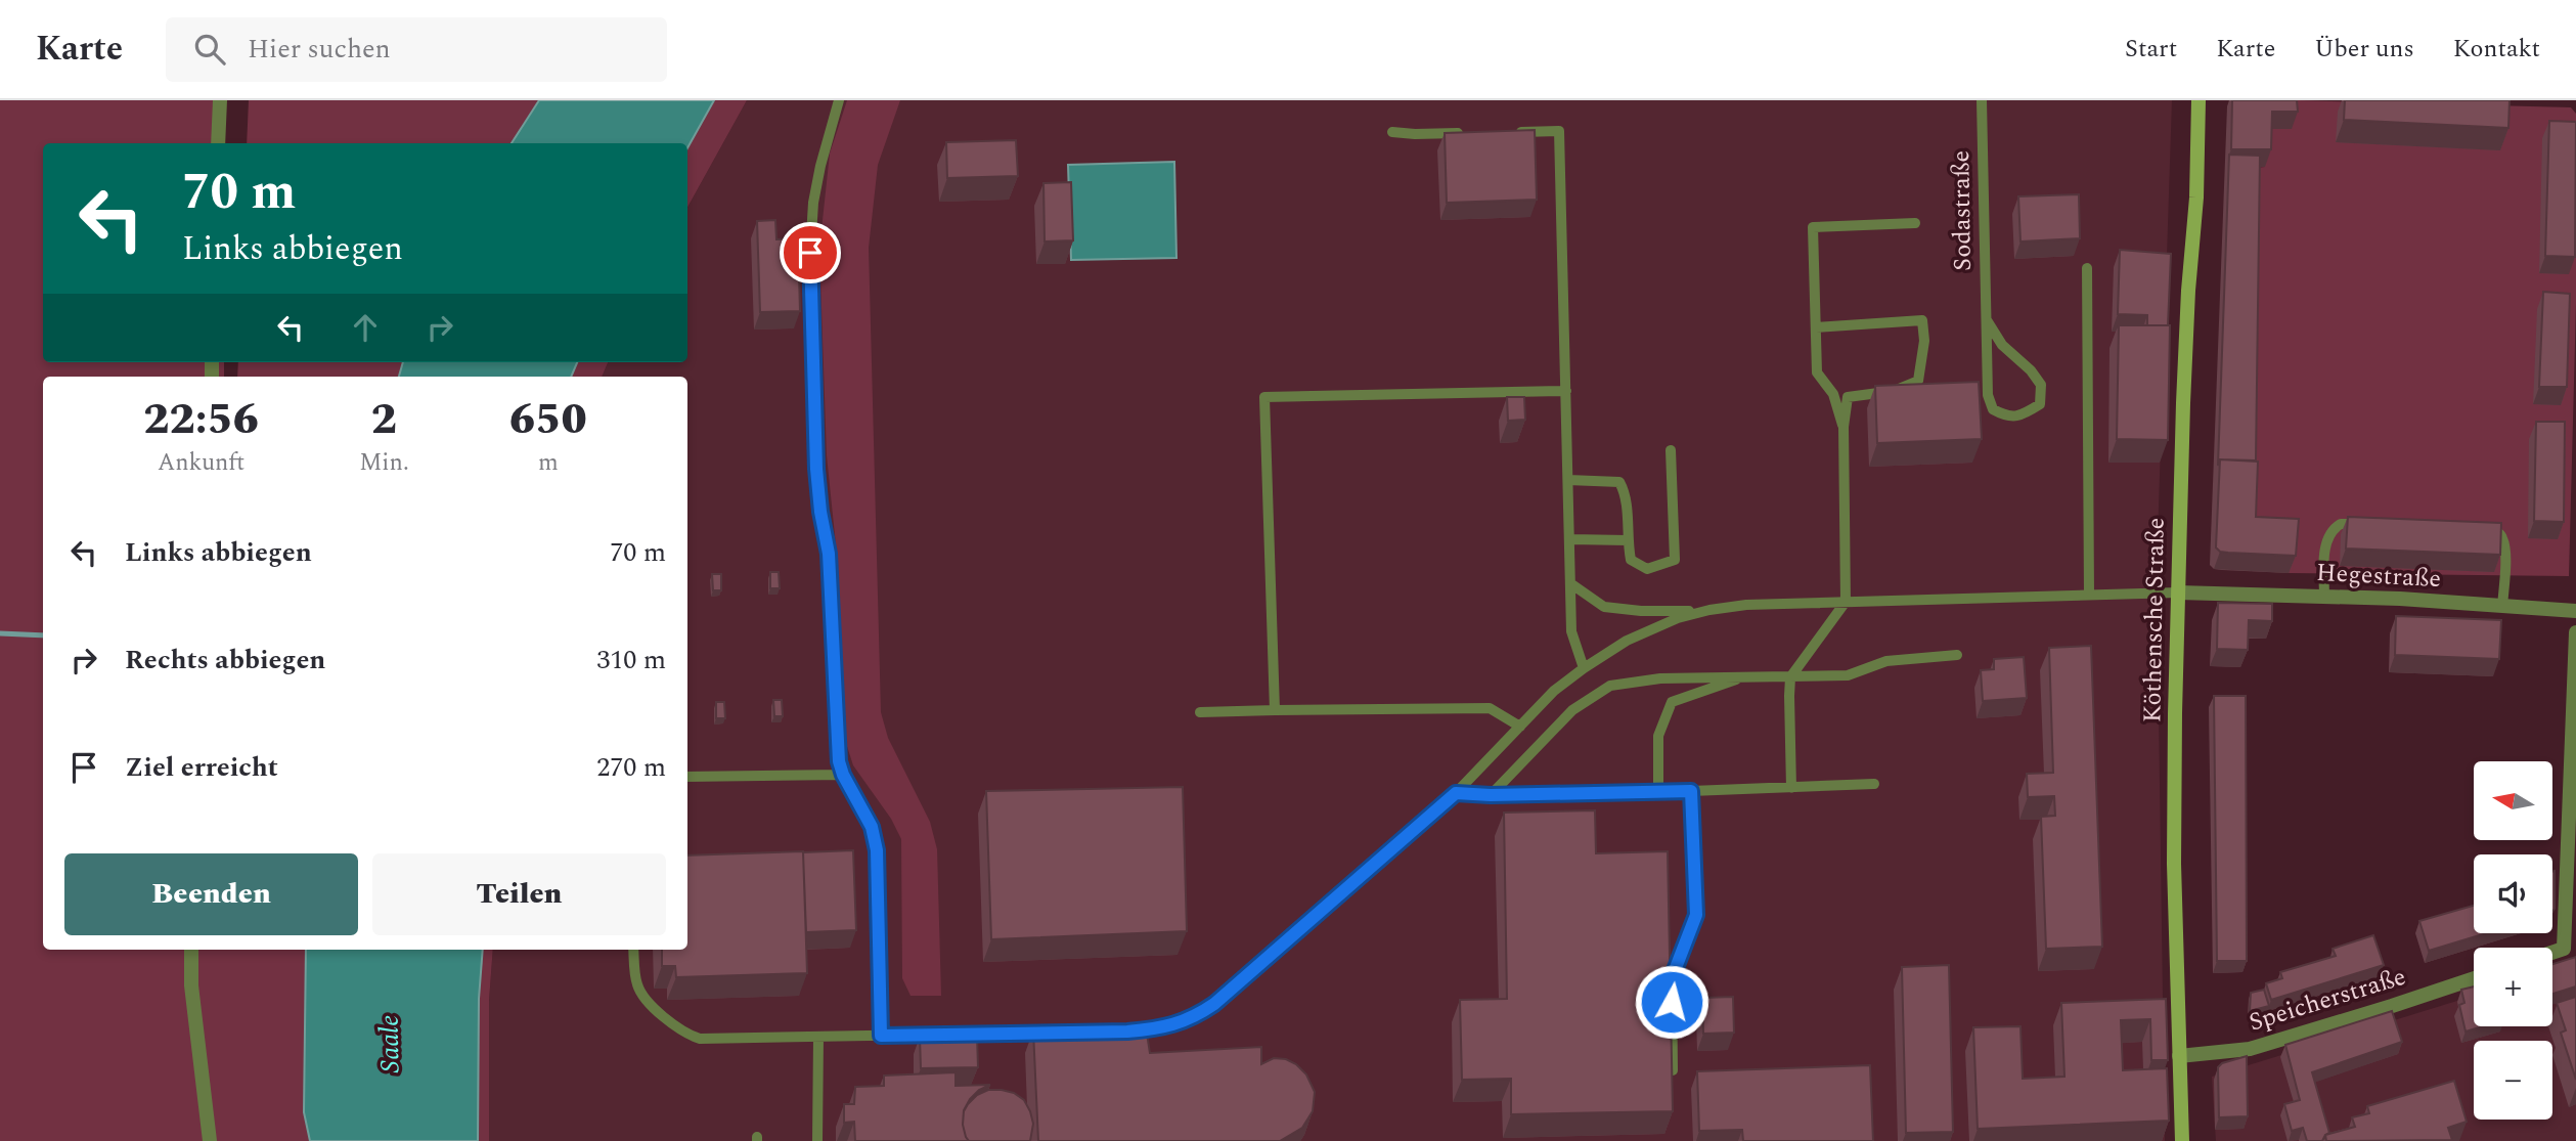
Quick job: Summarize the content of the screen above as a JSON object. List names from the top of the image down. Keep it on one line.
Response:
{"streets":{"main road":["Köthensche Straße"],"street":["Hegestraße","Speicherstraße"],"lane":["Sodastraße"]},"crossings":[["Hegestraße","Köthensche Straße"],["Köthensche Straße","Speicherstraße"]],"water":["Saale"],"north":"left","page":{"header":"Karte","search":"Hier suchen","nav":["Start","Karte","Über uns","Kontakt"],"turn":["70 m","Links abbiegen"],"eta":["22:56","Ankunft","2","Min.","650","m"],"list":[{"name":"Links abbiegen","value":"70 m"},{"name":"Rechts abbiegen","value":"310 m"},{"name":"Ziel erreicht","value":"270 m"}],"map_buttons":["+","−"],"buttons":["Beenden","Teilen"]}}
